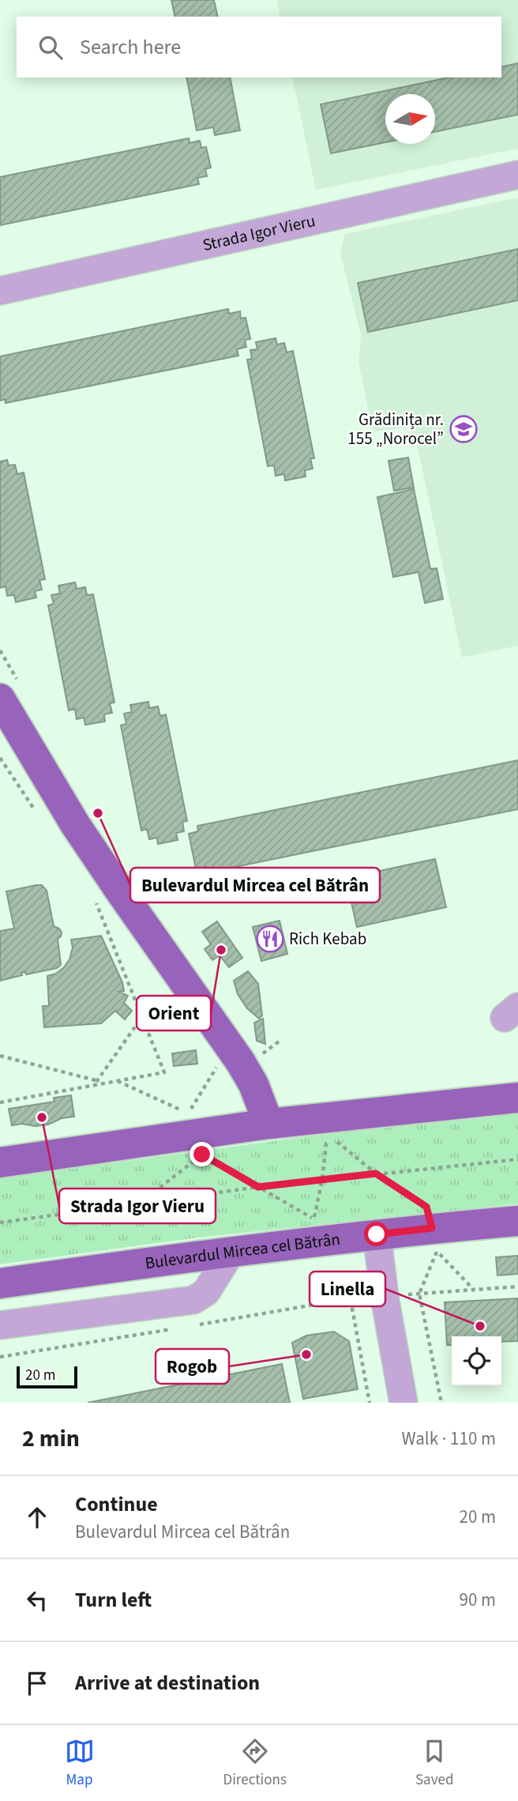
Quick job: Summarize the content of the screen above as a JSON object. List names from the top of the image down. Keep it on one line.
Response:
{"streets":{"main road":["Bulevardul Mircea cel Bătrân"],"street":["Strada Igor Vieru"]},"places":{"school or university":["Grădinița nr. 155 „Norocel”"],"other":["Bulevardul Mircea cel Bătrân","Orient","Strada Igor Vieru","Linella","Rogob"],"restaurant":["Rich Kebab"]},"scale_bar":"20 m","north":"right","page":{"search":"Search here","scale":"20 m","heading":["2 min","Walk · 110 m"],"list":[["Continue","Bulevardul Mircea cel Bătrân","20 m"],["Turn left","90 m"],"Arrive at destination"],"nav":["Map","Directions","Saved"]}}
